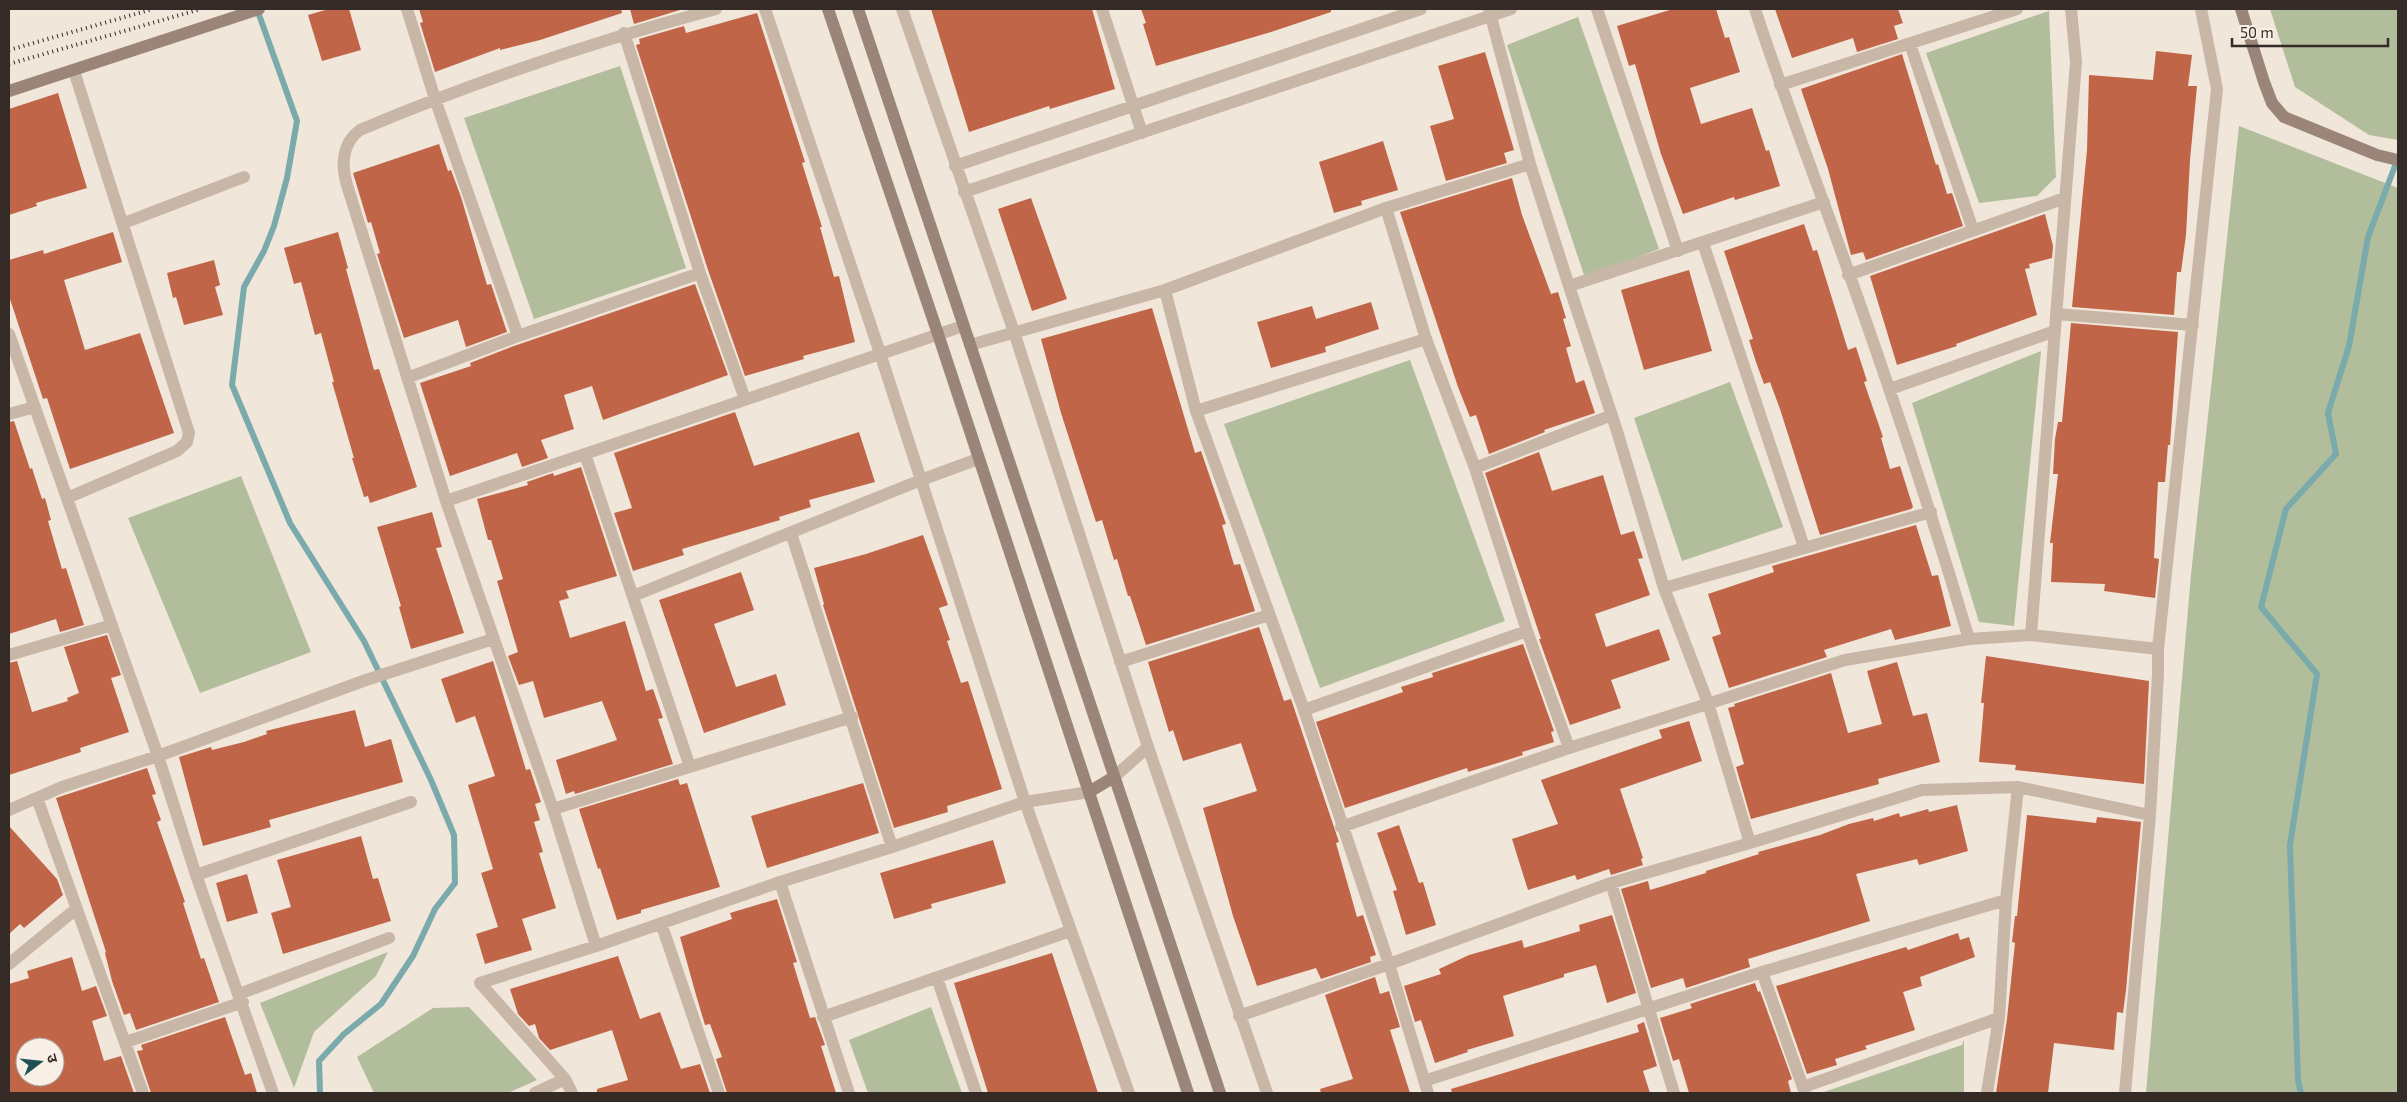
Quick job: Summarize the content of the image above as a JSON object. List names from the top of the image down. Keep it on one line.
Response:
{"scale_bar":"50 m","north":"right"}
